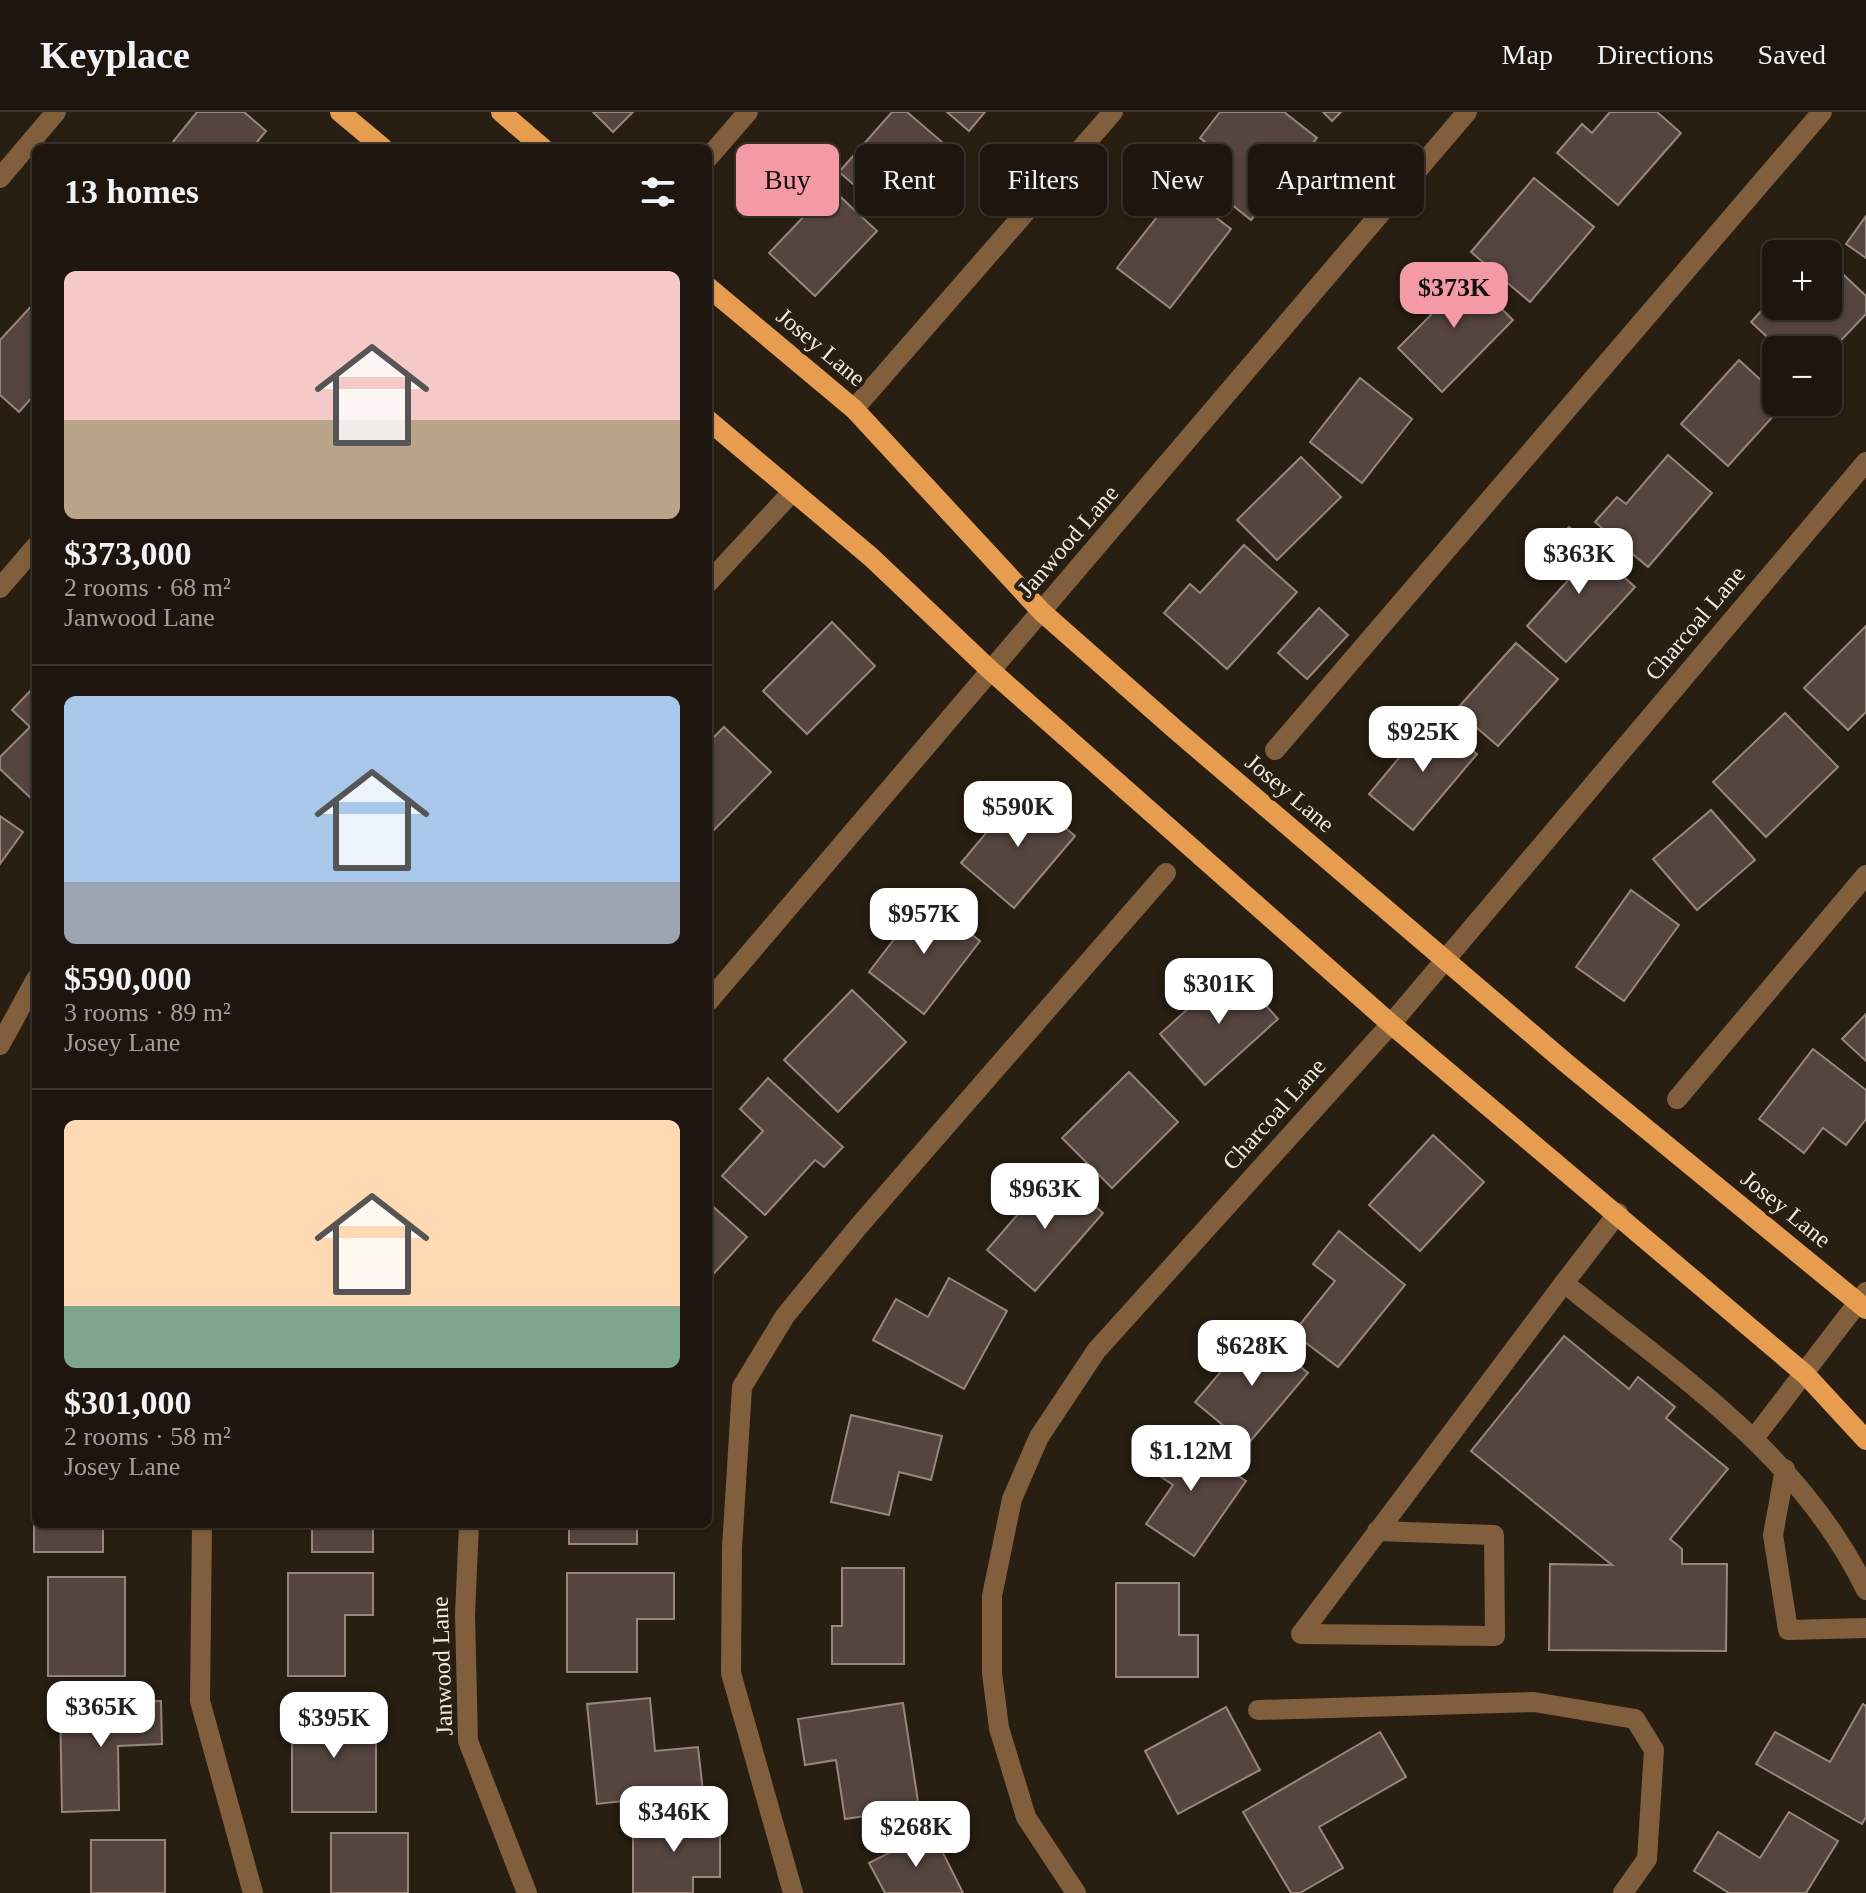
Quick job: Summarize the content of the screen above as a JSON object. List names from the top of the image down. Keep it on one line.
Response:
{"streets":{"main road":["Josey Lane"],"street":["Janwood Lane","Charcoal Lane"]},"crossings":[["Josey Lane","Janwood Lane"],["Josey Lane","Charcoal Lane"]],"page":{"header":"Keyplace","nav":["Map","Directions","Saved"],"chip":["Buy","Rent","Filters","New","Apartment"],"heading":"13 homes","map_buttons":["+","−"],"list":[{"name":"$373,000","note":"2 rooms · 68 m² · Janwood Lane"},{"name":"$590,000","note":"3 rooms · 89 m² · Josey Lane"},{"name":"$301,000","note":"2 rooms · 58 m² · Josey Lane"}],"price":["$373K","$363K","$925K","$590K","$957K","$301K","$963K","$628K","$1.12M","$365K","$395K","$346K","$268K"]}}
